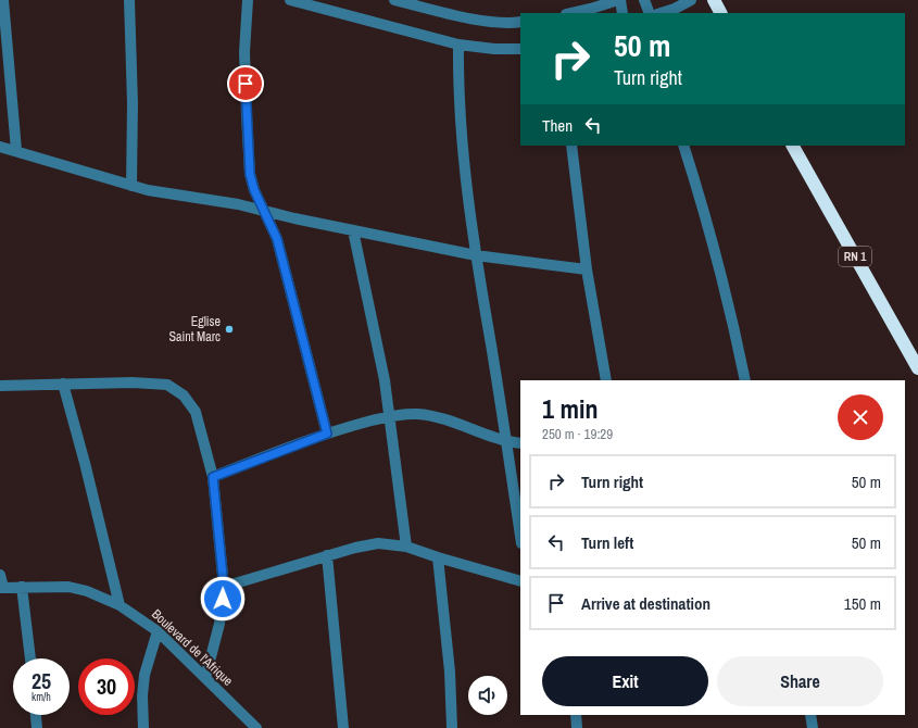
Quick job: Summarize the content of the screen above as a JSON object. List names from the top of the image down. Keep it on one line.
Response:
{"streets":{"highway":["RN 1"],"street":["Boulevard de l'Afrique"]},"places":["Eglise Saint Marc"],"page":{"turn":["50 m","Turn right"],"then":"Then","heading":["1 min","250 m · 19:29"],"list":[{"name":"Turn right","value":"50 m"},{"name":"Turn left","value":"50 m"},{"name":"Arrive at destination","value":"150 m"}],"buttons":["Exit","Share"],"speed":"25 km/h","limit":"30"}}
